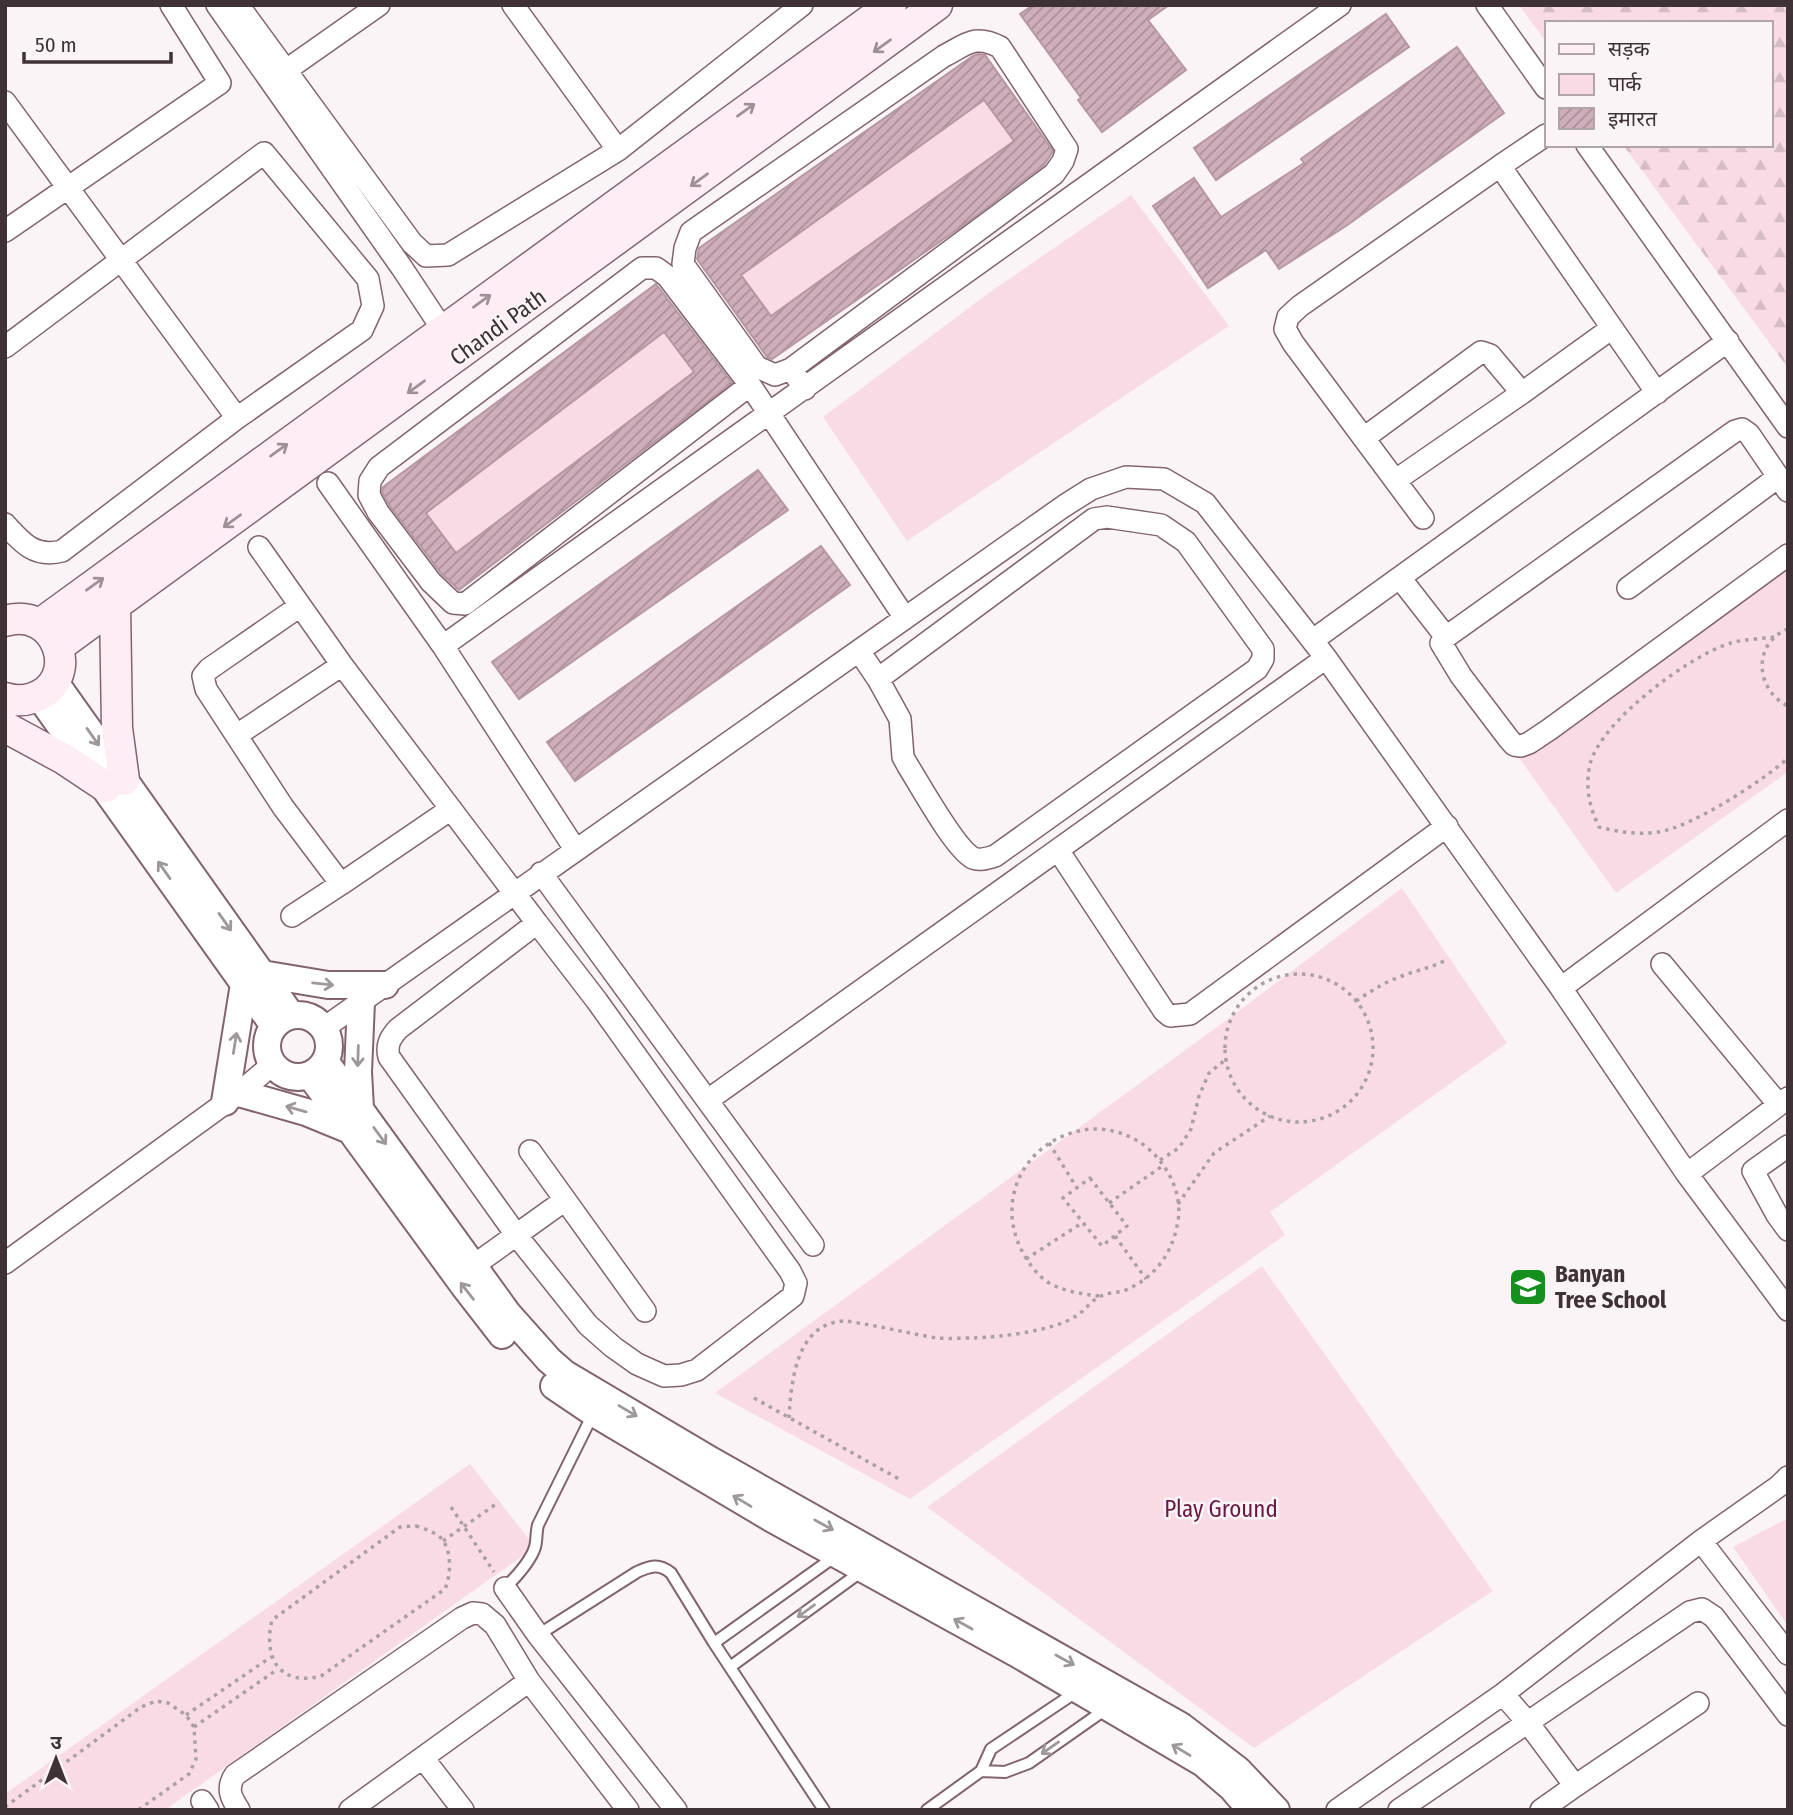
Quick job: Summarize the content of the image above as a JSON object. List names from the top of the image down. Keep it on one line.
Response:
{"streets":{"main road":["Chandi Path"]},"parks":["Play Ground"],"places":{"school or university":["Banyan Tree School"]},"legend":["सड़क","पार्क","इमारत"],"scale_bar":"50 m","north":"top"}
